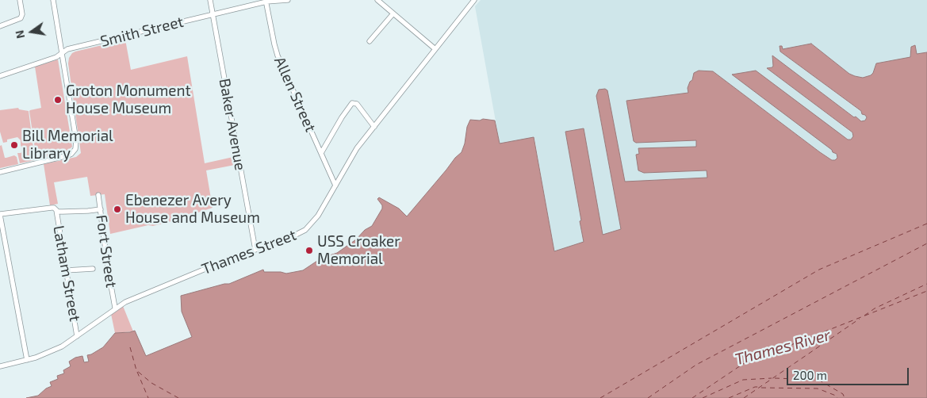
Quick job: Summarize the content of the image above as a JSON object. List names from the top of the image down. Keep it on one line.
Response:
{"streets":{"street":["Smith Street","Allen Street","Baker Avenue","Fort Street","Thames Street","Latham Street"]},"crossings":[["Smith Street","Allen Street"],["Smith Street","Baker Avenue"],["Allen Street","Thames Street"],["Baker Avenue","Thames Street"],["Fort Street","Thames Street"],["Thames Street","Latham Street"]],"water":["Thames River"],"places":["Groton Monument House Museum","Bill Memorial Library","Ebenezer Avery House and Museum","USS Croaker Memorial"],"scale_bar":"200 m","north":"left"}
